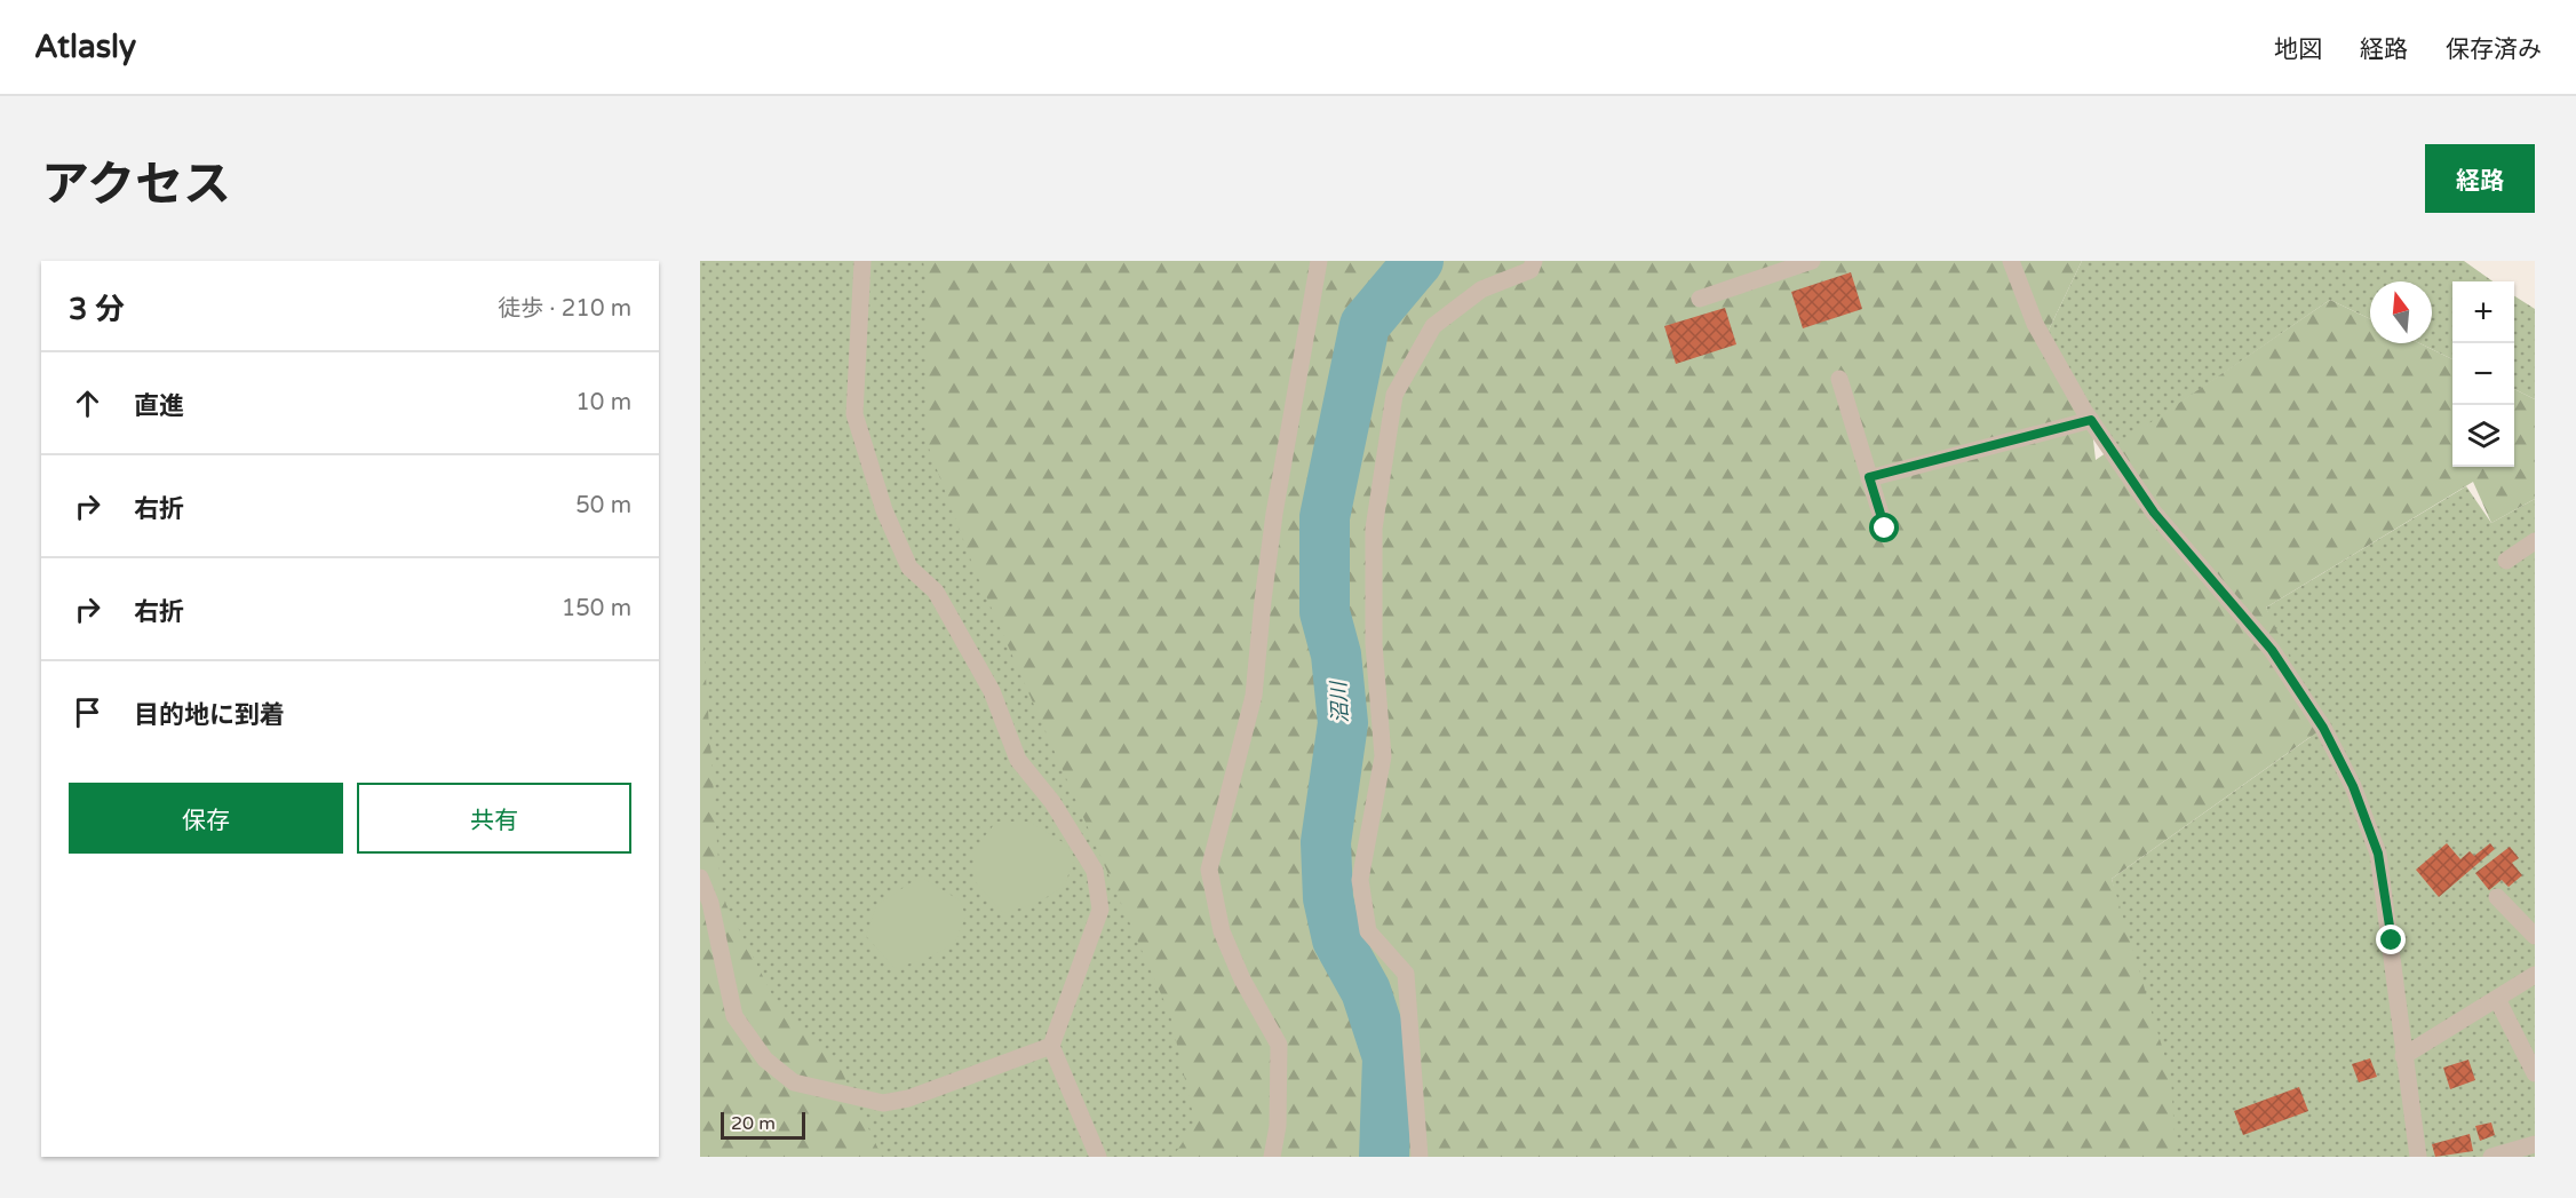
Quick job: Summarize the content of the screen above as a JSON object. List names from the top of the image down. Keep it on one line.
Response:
{"water":["沼川"],"scale_bar":"20 m","north":"top","page":{"header":"Atlasly","nav":["地図","経路","保存済み"],"title":"アクセス","buttons":["経路",["保存","共有"]],"heading":["3 分","徒歩 · 210 m"],"map_buttons":["+","−"],"list":[["直進","10 m"],["右折","50 m"],["右折","150 m"],"目的地に到着"],"scale":"20 m"}}
